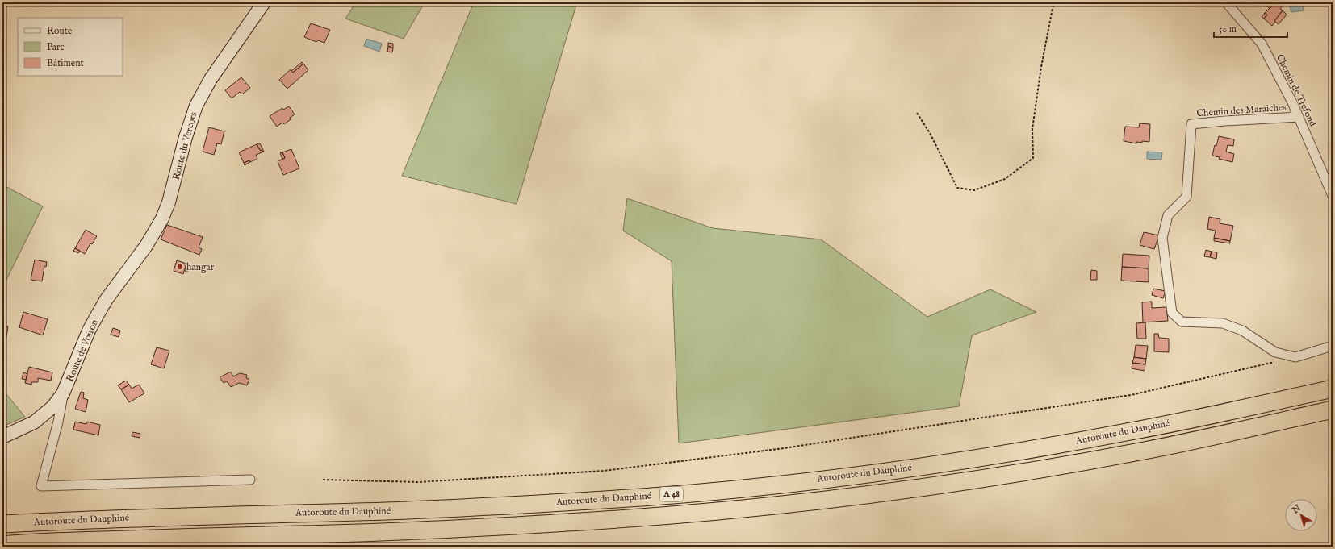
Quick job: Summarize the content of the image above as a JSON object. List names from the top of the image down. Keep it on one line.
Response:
{"streets":{"highway":["Autoroute du Dauphiné","A 48"],"main road":["Route du Vercors","Route de Voiron"],"street":["Chemin de Tréfond","Chemin des Maraiches"]},"crossings":[["Chemin de Tréfond","Chemin des Maraiches"],["Route du Vercors","Route de Voiron"]],"places":["hangar"],"legend":["Route","Parc","Bâtiment"],"scale_bar":"50 m","north":"top left"}
